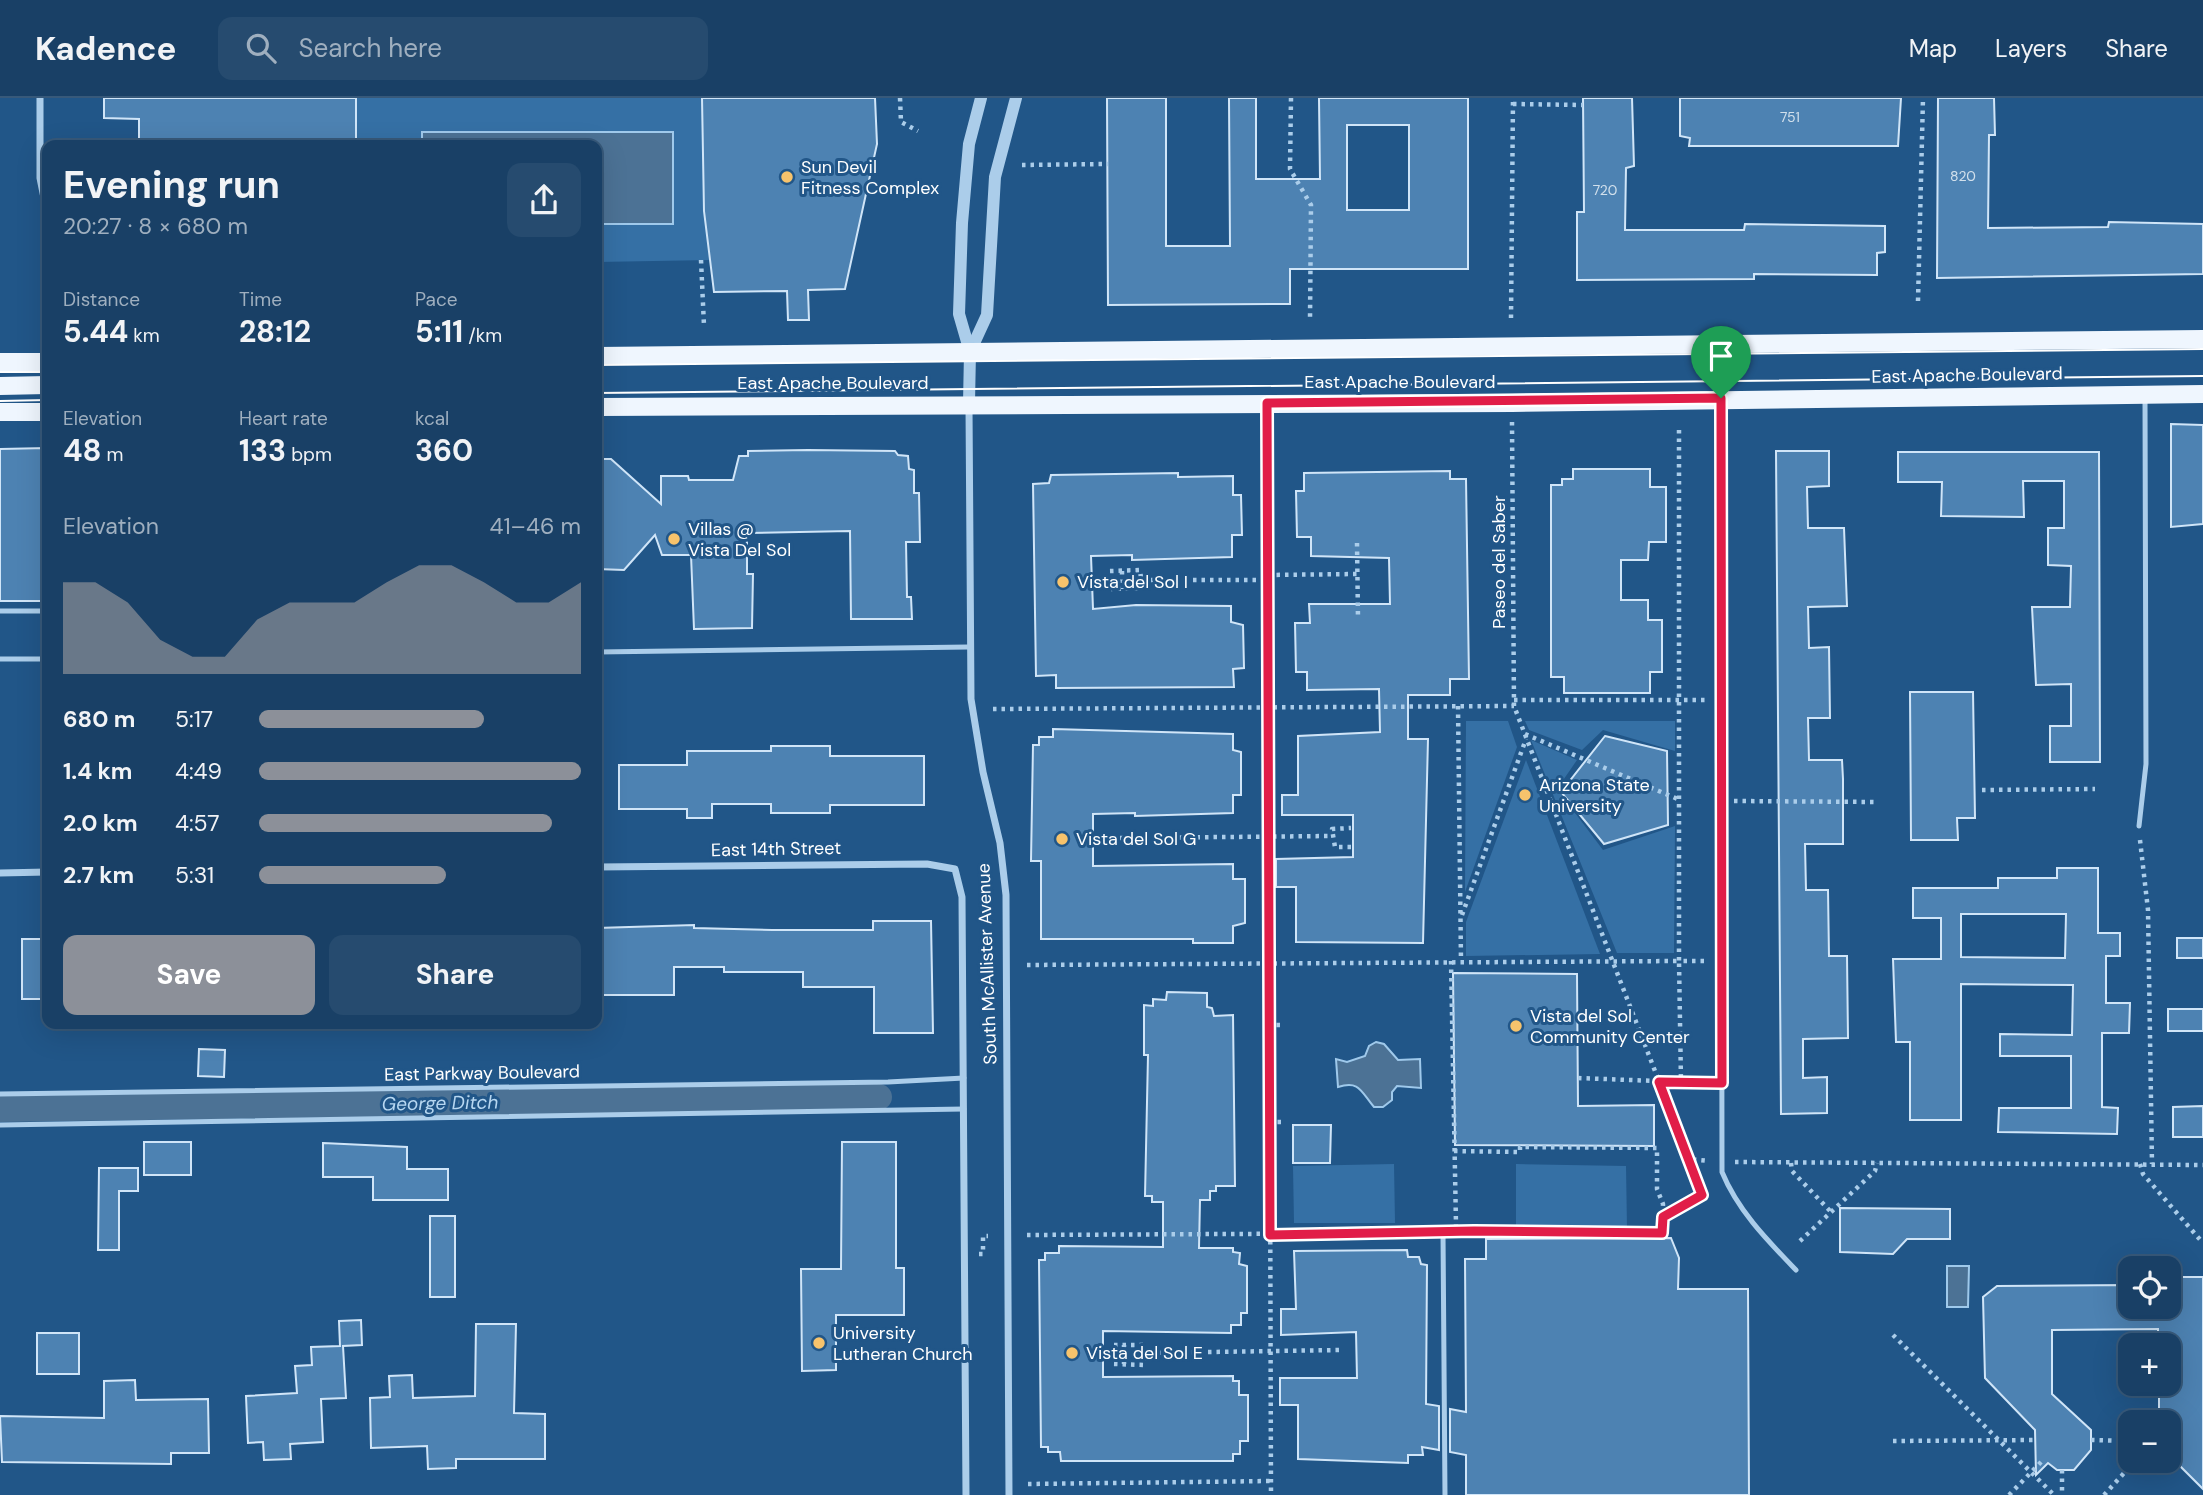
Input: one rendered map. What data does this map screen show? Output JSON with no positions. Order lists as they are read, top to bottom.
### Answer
{
  "streets": {
    "main road": ["East Apache Boulevard"],
    "street": ["East 14th Street", "South McAllister Avenue"],
    "lane": ["East Parkway Boulevard"],
    "path": ["Paseo del Saber"]
  },
  "crossings": [
    ["East Apache Boulevard", "South McAllister Avenue"],
    ["East 14th Street", "South McAllister Avenue"],
    ["South McAllister Avenue", "East Parkway Boulevard"]
  ],
  "water": ["George Ditch"],
  "places": [
    "Sun Devil Fitness Complex",
    "Villas @ Vista Del Sol",
    "Vista del Sol I",
    "Arizona State University",
    "Vista del Sol G",
    "Vista del Sol Community Center",
    "University Lutheran Church",
    "Vista del Sol E"
  ],
  "house_numbers": ["751", "820", "720"],
  "page": {
    "header": "Kadence",
    "search": "Search here",
    "nav": ["Map", "Layers", "Share"],
    "heading": ["Evening run", "20:27 · 8 × 680 m"],
    "stats": [
      ["Distance", "5.44 km"],
      ["Time", "28:12"],
      ["Pace", "5:11 /km"],
      ["Elevation", "48 m"],
      ["Heart rate", "133 bpm"],
      ["kcal", "360"]
    ],
    "chart": ["Elevation", "41–46 m"],
    "list": [
      {
        "name": "680 m",
        "note": "5:17"
      },
      {
        "name": "1.4 km",
        "note": "4:49"
      },
      {
        "name": "2.0 km",
        "note": "4:57"
      },
      {
        "name": "2.7 km",
        "note": "5:31"
      }
    ],
    "buttons": ["Save", "Share"],
    "map_buttons": ["+", "−"]
  }
}
